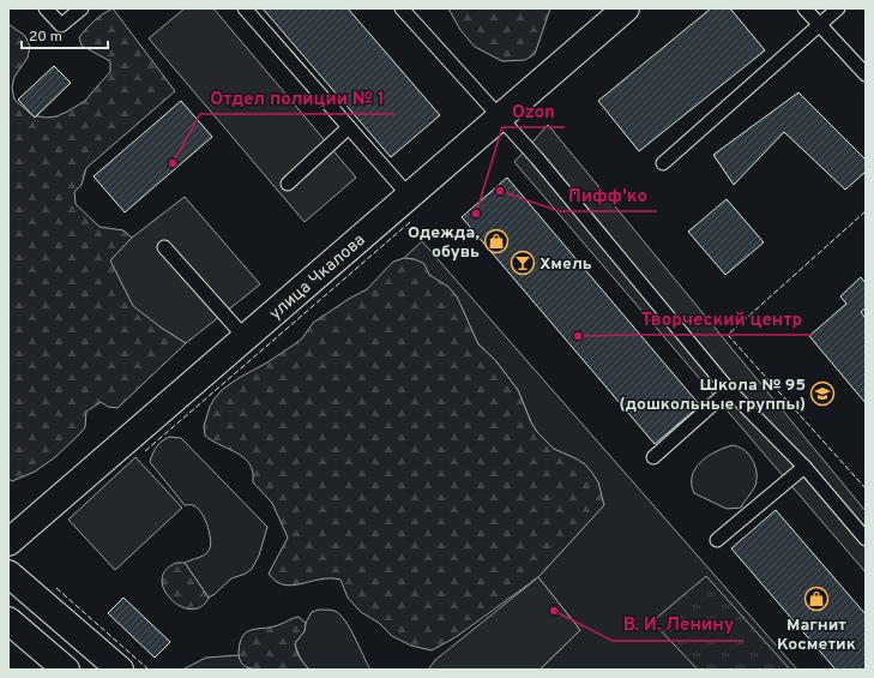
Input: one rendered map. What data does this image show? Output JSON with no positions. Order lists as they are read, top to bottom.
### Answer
{
  "streets": {
    "street": ["улица Чкалова"]
  },
  "places": {
    "other": [
      "Отдел полиции № 1",
      "Пифф'ко",
      "Ozon",
      "Творческий центр",
      "В. И. Ленину"
    ],
    "shop": ["Одежда, обувь", "Магнит Косметик"],
    "bar": ["Хмель"],
    "school or university": ["Школа № 95 (дошкольные группы)"]
  },
  "scale_bar": "20 m"
}
